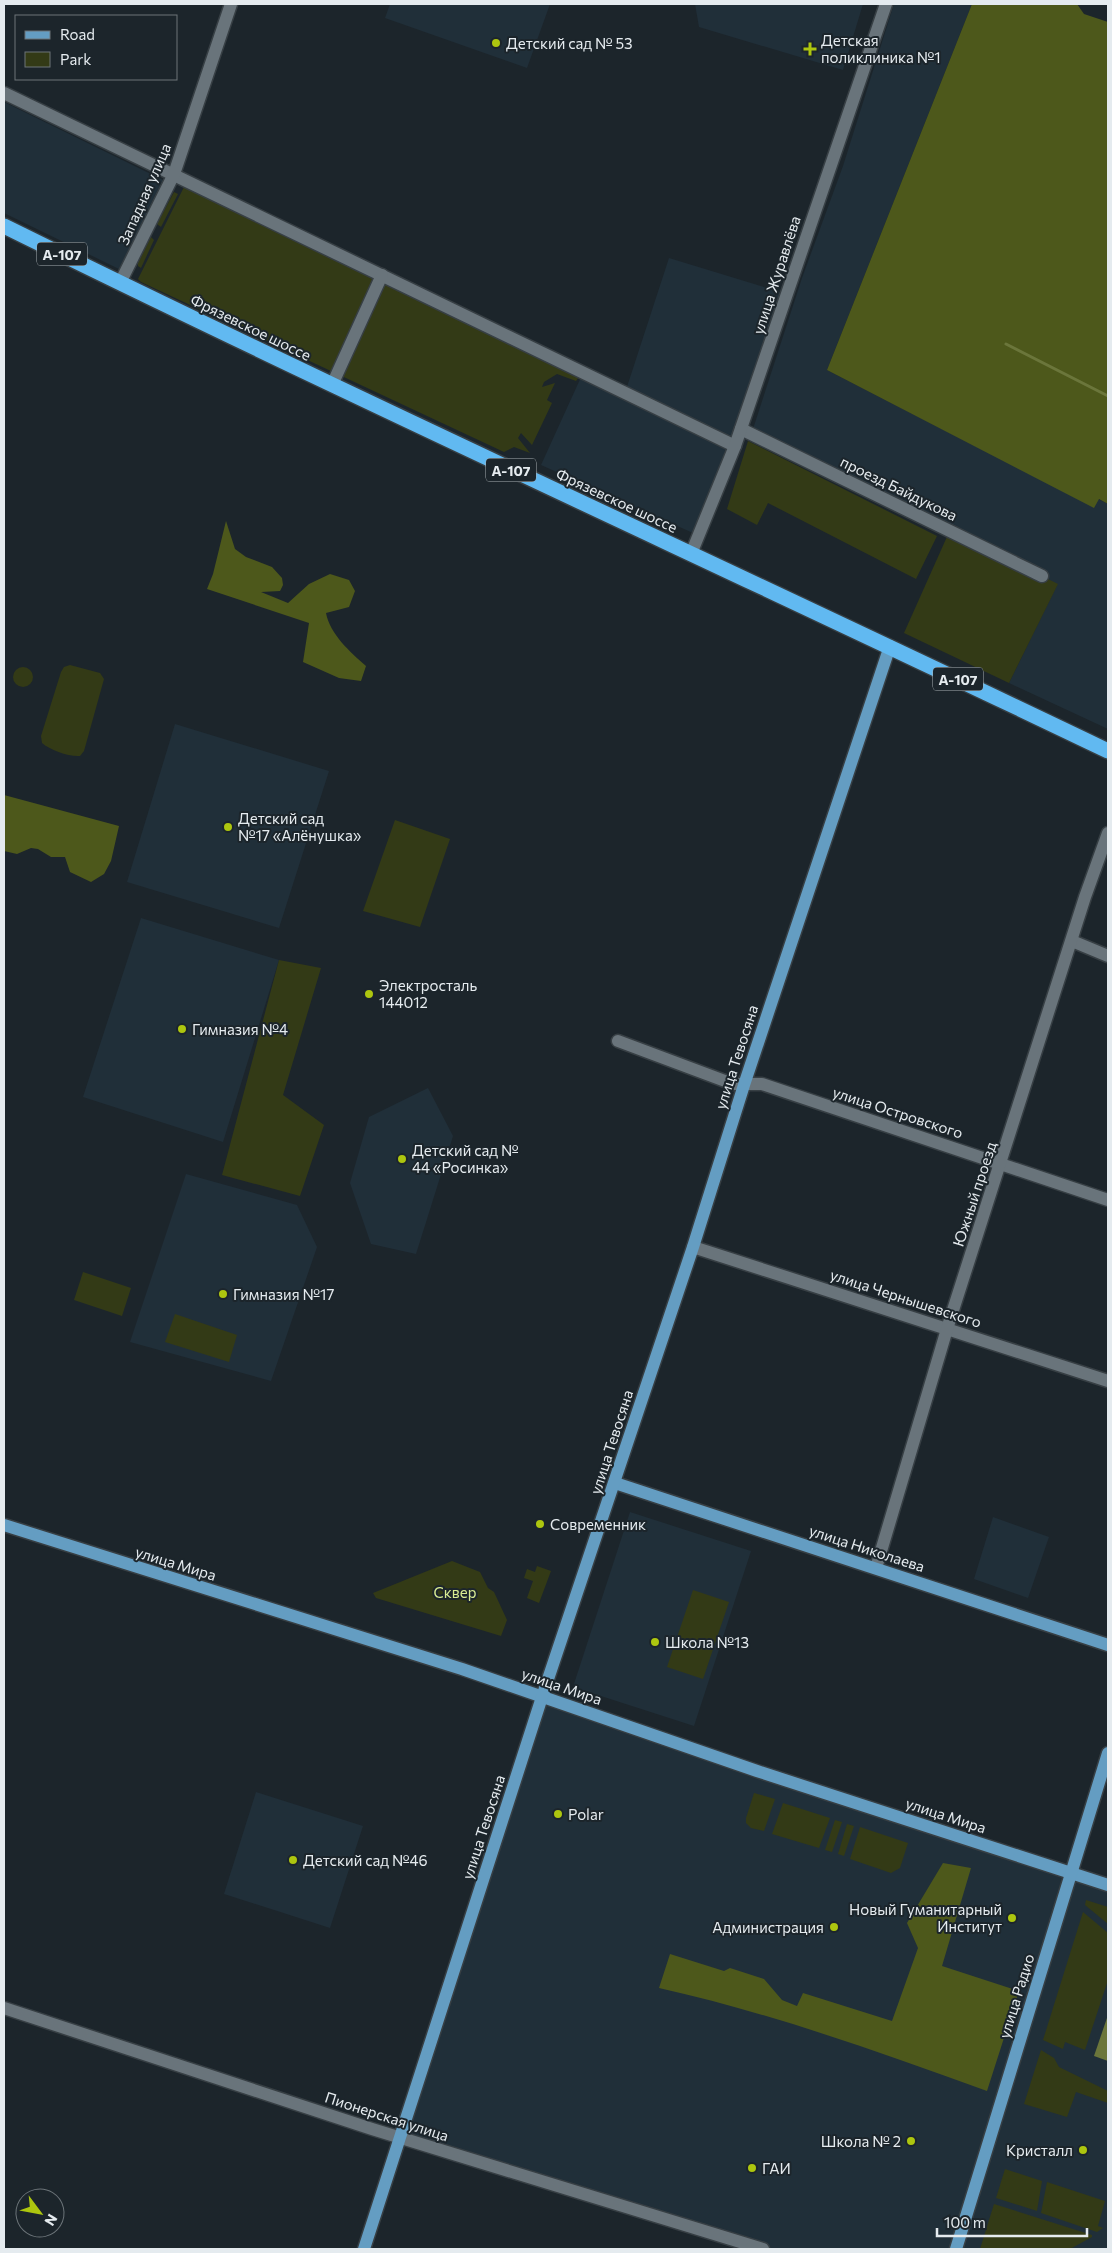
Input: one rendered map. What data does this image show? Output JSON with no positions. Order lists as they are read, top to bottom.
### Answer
{
  "streets": {
    "highway": ["А-107", "Фрязевское шоссе"],
    "main road": [
      "улица Тевосяна",
      "улица Николаева",
      "улица Мира",
      "улица Радио"
    ],
    "street": [
      "Западная улица",
      "улица Журавлёва",
      "проезд Байдукова",
      "улица Островского",
      "Южный проезд",
      "улица Чернышевского",
      "Пионерская улица"
    ]
  },
  "crossings": [
    ["Западная улица", "Фрязевское шоссе"],
    ["улица Журавлёва", "Фрязевское шоссе"],
    ["улица Журавлёва", "проезд Байдукова"],
    ["Фрязевское шоссе", "улица Тевосяна"],
    ["улица Тевосяна", "улица Островского"],
    ["улица Тевосяна", "улица Чернышевского"],
    ["улица Тевосяна", "улица Николаева"],
    ["улица Тевосяна", "улица Мира"],
    ["улица Тевосяна", "Пионерская улица"],
    ["улица Островского", "Южный проезд"],
    ["Южный проезд", "улица Чернышевского"],
    ["Южный проезд", "улица Николаева"],
    ["улица Мира", "улица Радио"]
  ],
  "parks": ["Сквер"],
  "places": {
    "other": [
      "Детский сад № 53",
      "Детский сад №17 «Алёнушка»",
      "Электросталь 144012",
      "Гимназия №4",
      "Детский сад № 44 «Росинка»",
      "Гимназия №17",
      "Современник",
      "Школа №13",
      "Polar",
      "Детский сад №46",
      "Новый Гуманитарный Институт",
      "Администрация",
      "Школа № 2",
      "Кристалл",
      "ГАИ"
    ],
    "health": ["Детская поликлиника №1"]
  },
  "legend": ["Road", "Park"],
  "scale_bar": "100 m",
  "north": "bottom right"
}
